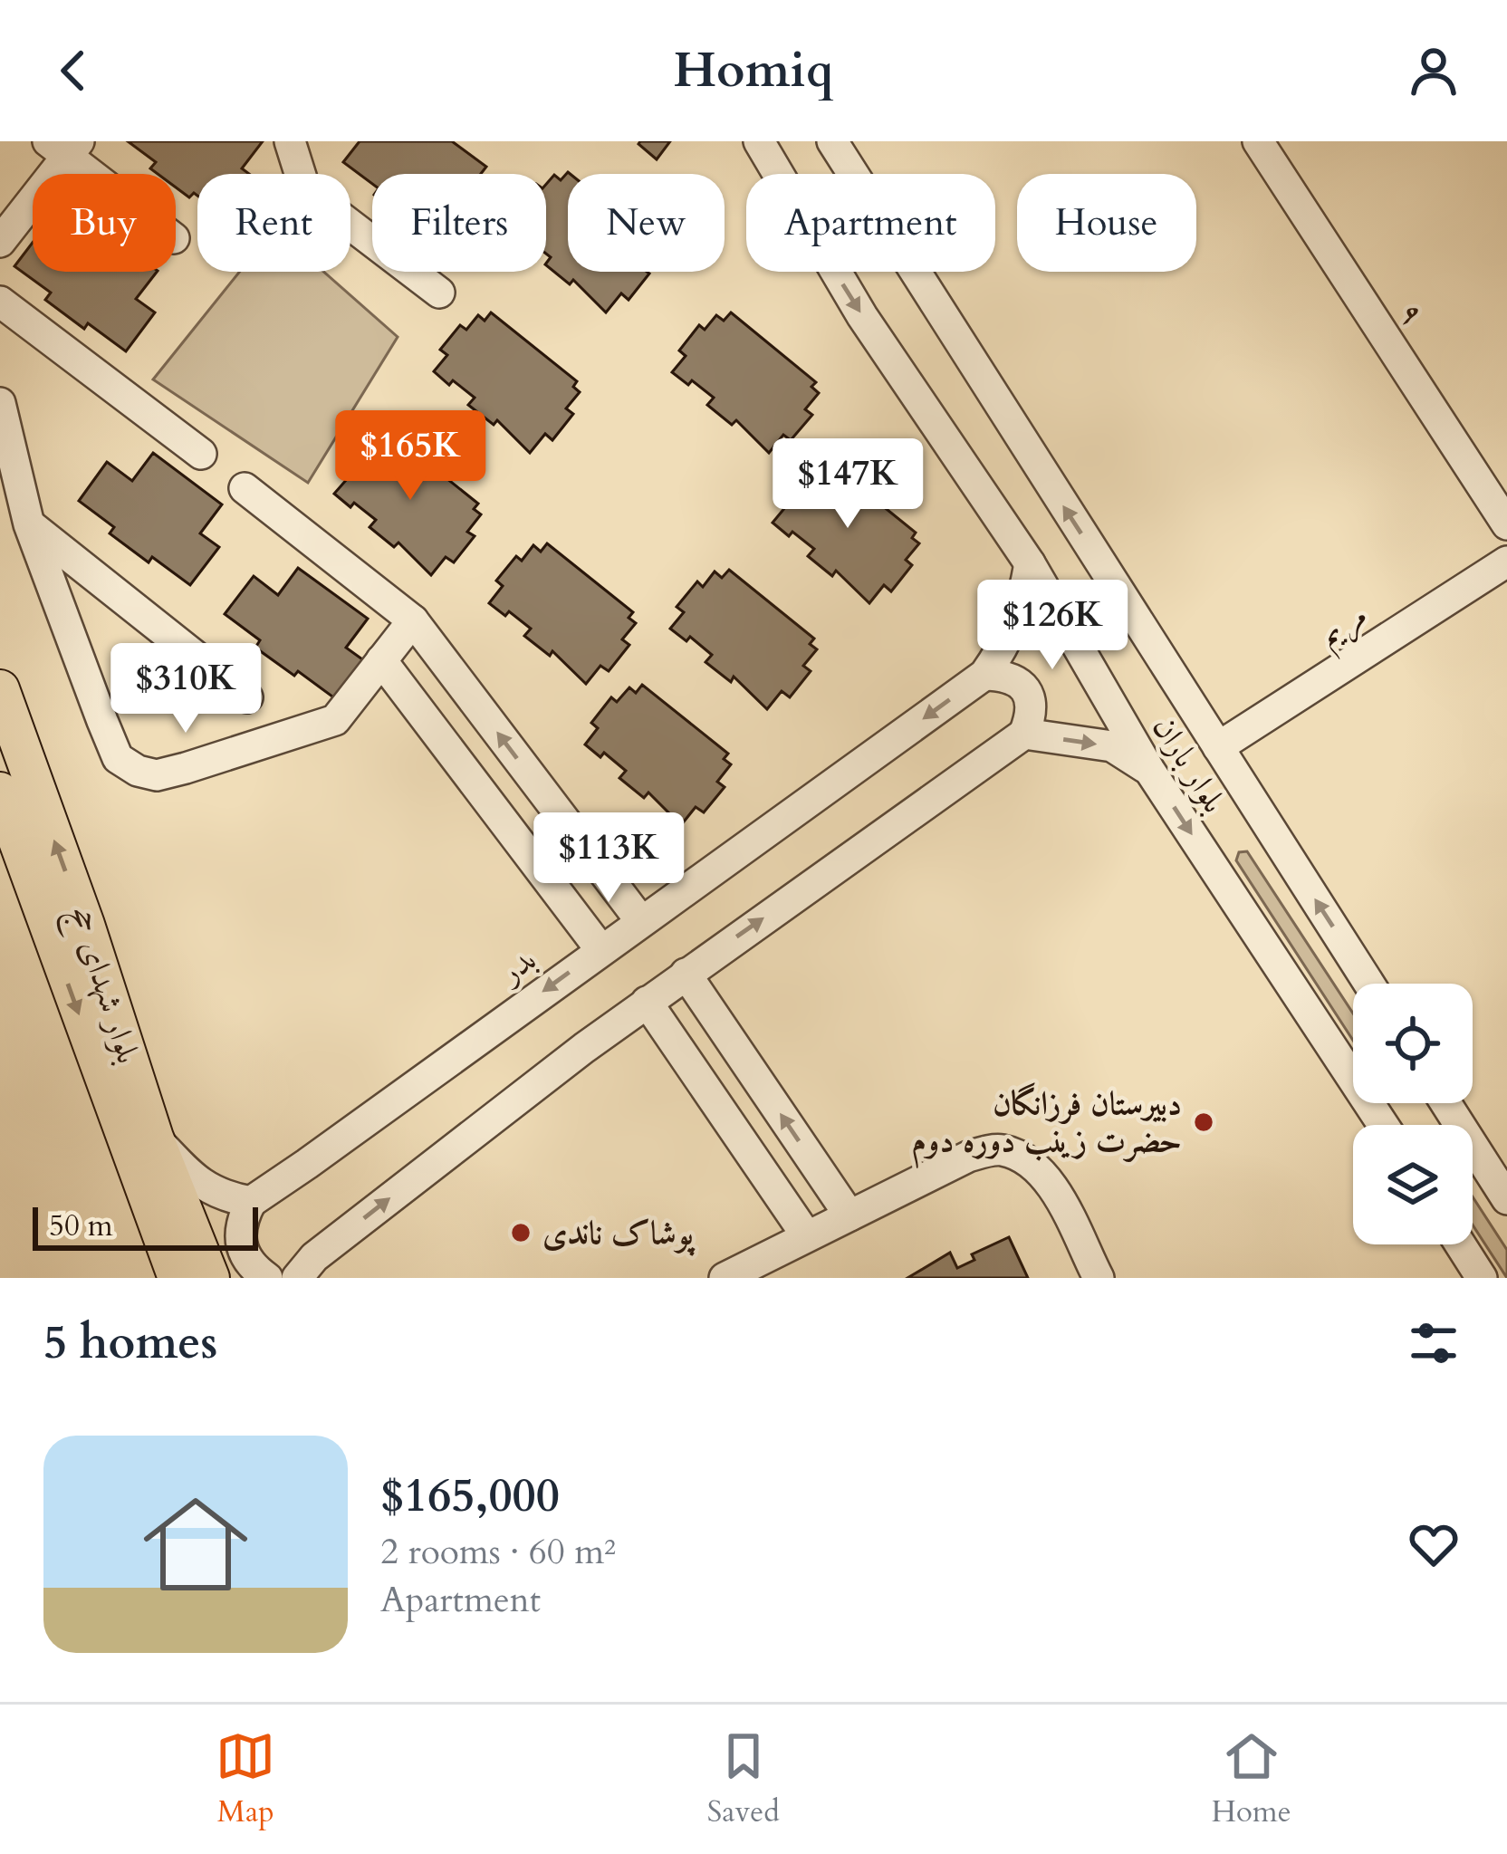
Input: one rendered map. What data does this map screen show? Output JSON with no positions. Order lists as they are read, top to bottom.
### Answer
{
  "streets": {
    "main road": ["بلوار شهدای حج"],
    "street": [
      "۹",
      "مریم",
      "بلوار باران",
      "بدر"
    ]
  },
  "crossings": [
    ["مریم", "بلوار باران"],
    ["بلوار باران", "بدر"]
  ],
  "places": ["دبیرستان فرزانگان حضرت زینب دوره دوم", "پوشاک ناندی"],
  "scale_bar": "50 m",
  "page": {
    "header": "Homiq",
    "chip": [
      "Buy",
      "Rent",
      "Filters",
      "New",
      "Apartment",
      "House"
    ],
    "price": [
      "$165K",
      "$147K",
      "$126K",
      "$310K",
      "$113K"
    ],
    "scale": "50 m",
    "heading": "5 homes",
    "list": [
      {
        "name": "$165,000",
        "note": "2 rooms · 60 m² · Apartment"
      }
    ],
    "tabs": ["Map", "Saved", "Home"]
  }
}
